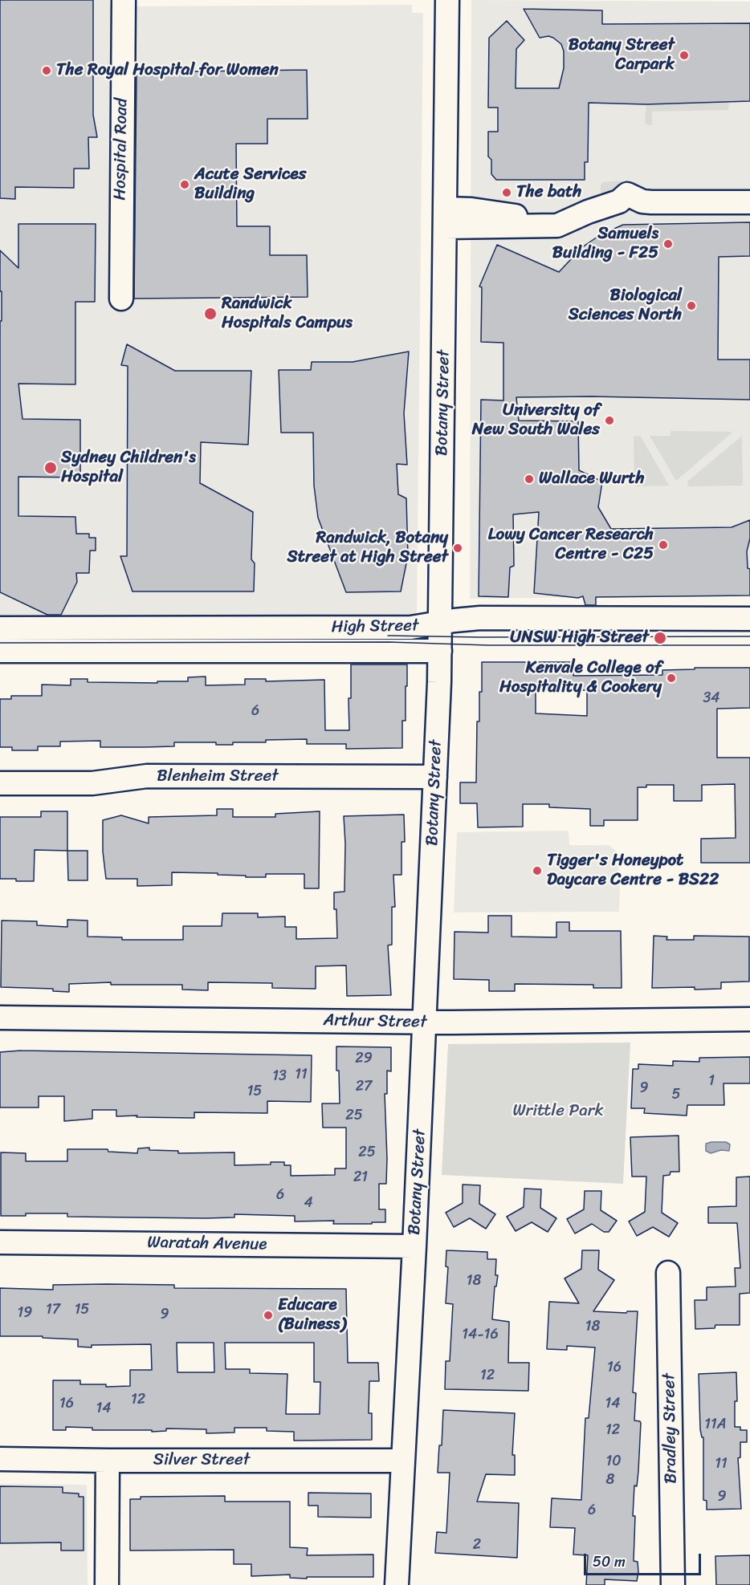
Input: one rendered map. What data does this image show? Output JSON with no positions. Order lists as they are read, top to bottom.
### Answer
{
  "streets": {
    "street": [
      "Hospital Road",
      "Botany Street",
      "High Street",
      "Blenheim Street",
      "Arthur Street",
      "Waratah Avenue",
      "Bradley Street",
      "Silver Street"
    ]
  },
  "crossings": [
    ["Botany Street", "High Street"],
    ["Botany Street", "Blenheim Street"],
    ["Botany Street", "Arthur Street"],
    ["Botany Street", "Waratah Avenue"],
    ["Botany Street", "Silver Street"]
  ],
  "parks": ["Writtle Park"],
  "places": [
    "Botany Street Carpark",
    "The Royal Hospital for Women",
    "Acute Services Building",
    "The bath",
    "Samuels Building - F25",
    "Biological Sciences North",
    "Randwick Hospitals Campus",
    "University of New South Wales",
    "Sydney Children's Hospital",
    "Wallace Wurth",
    "Lowy Cancer Research Centre - C25",
    "Randwick, Botany Street at High Street",
    "UNSW High Street",
    "Kenvale College of Hospitality & Cookery",
    "Tigger's Honeypot Daycare Centre - BS22",
    "Educare (Buiness)"
  ],
  "house_numbers": [
    "34",
    "6",
    "29",
    "11",
    "13",
    "1",
    "27",
    "9",
    "15",
    "5",
    "25",
    "25",
    "21",
    "6",
    "4",
    "18",
    "17",
    "15",
    "19",
    "9",
    "18",
    "14-16",
    "16",
    "12",
    "12",
    "16",
    "14",
    "14",
    "11A",
    "12",
    "10",
    "11",
    "8",
    "9",
    "6",
    "2"
  ],
  "scale_bar": "50 m"
}
